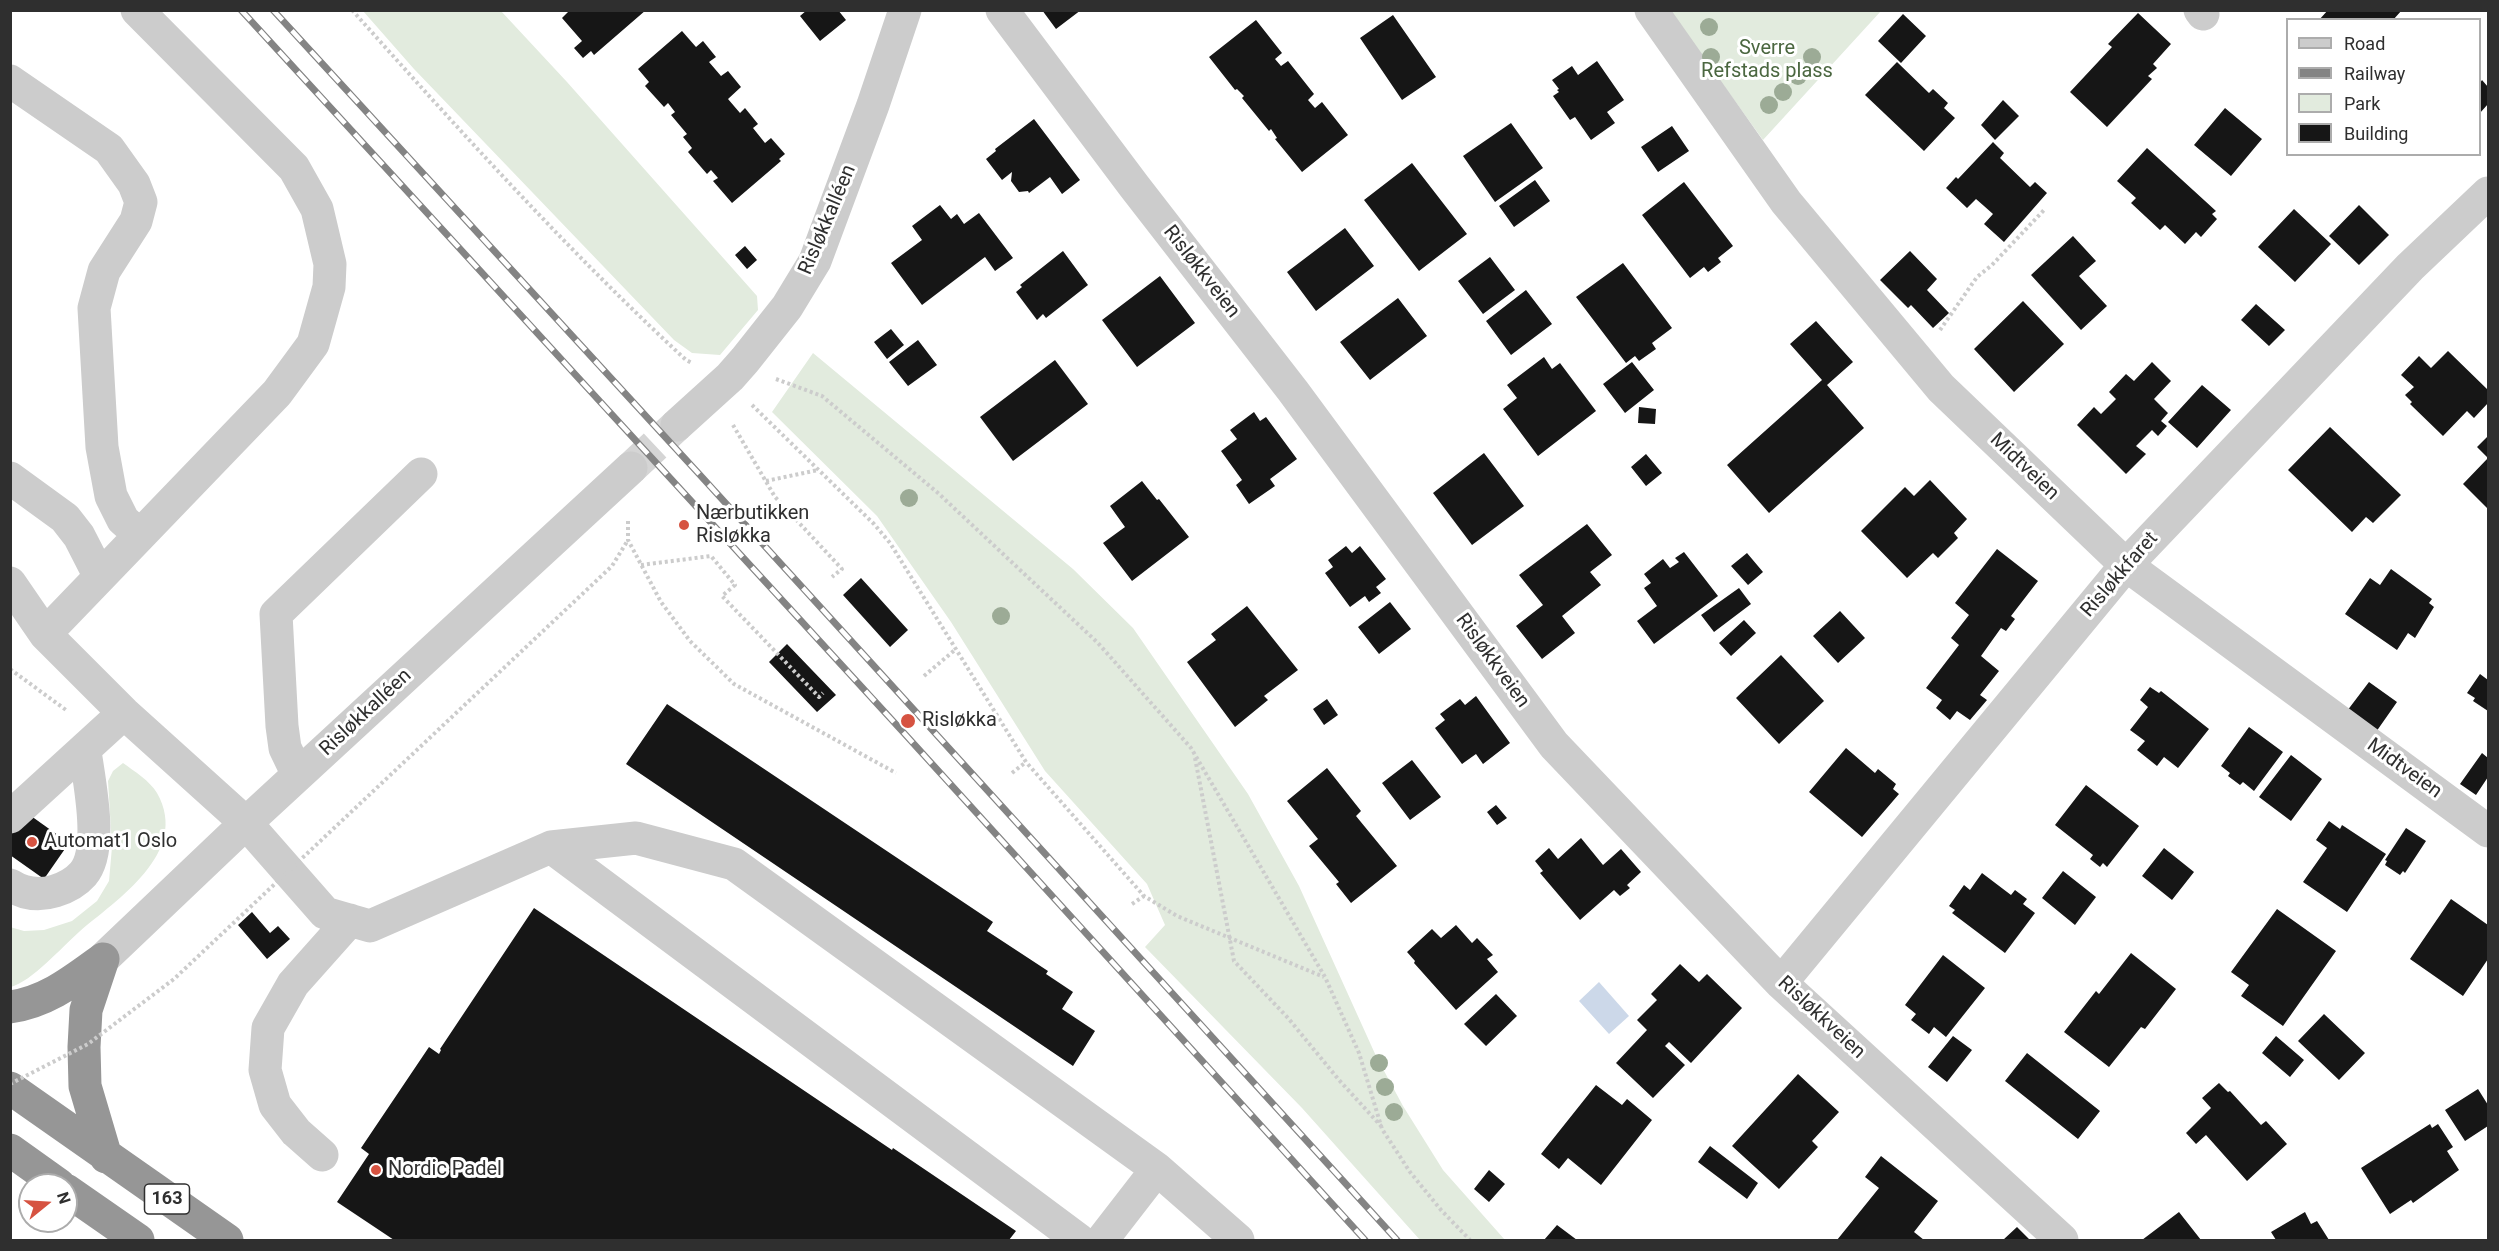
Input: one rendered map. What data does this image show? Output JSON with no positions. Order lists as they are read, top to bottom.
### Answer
{
  "streets": {
    "highway": ["163"],
    "street": [
      "Risløkkalléen",
      "Risløkkveien",
      "Midtveien",
      "Risløkkfaret"
    ]
  },
  "crossings": [
    ["Risløkkveien", "Risløkkfaret"],
    ["Midtveien", "Risløkkfaret"]
  ],
  "parks": ["Sverre Refstads plass"],
  "places": [
    "Nærbutikken Risløkka",
    "Risløkka",
    "Automat1 Oslo",
    "Nordic Padel"
  ],
  "legend": [
    "Road",
    "Railway",
    "Park",
    "Building"
  ],
  "north": "right"
}
